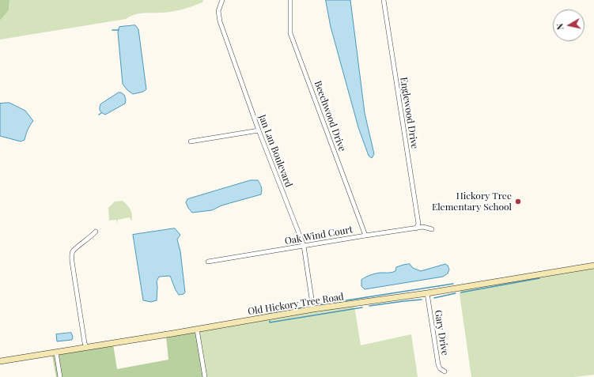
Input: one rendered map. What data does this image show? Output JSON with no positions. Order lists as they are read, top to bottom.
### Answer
{
  "streets": {
    "street": [
      "Englewood Drive",
      "Beechwood Drive",
      "Jan Lan Boulevard",
      "Oak Wind Court",
      "Old Hickory Tree Road",
      "Gary Drive"
    ]
  },
  "crossings": [
    ["Englewood Drive", "Oak Wind Court"],
    ["Beechwood Drive", "Oak Wind Court"],
    ["Jan Lan Boulevard", "Oak Wind Court"],
    ["Jan Lan Boulevard", "Old Hickory Tree Road"],
    ["Old Hickory Tree Road", "Gary Drive"]
  ],
  "places": ["Hickory Tree Elementary School"],
  "north": "left"
}
